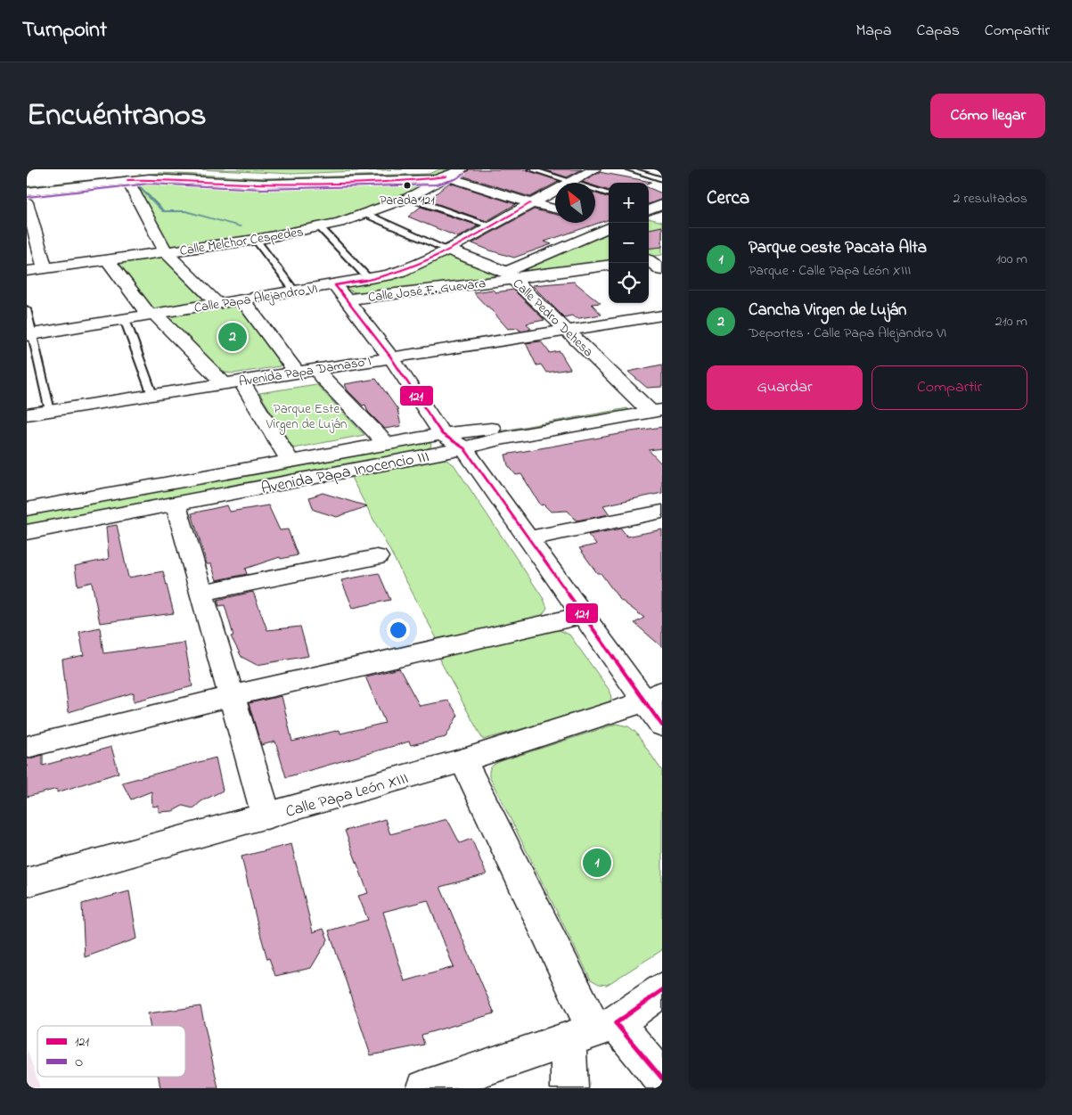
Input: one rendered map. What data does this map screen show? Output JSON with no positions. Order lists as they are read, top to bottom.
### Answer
{
  "streets": {
    "street": [
      "Calle Melchor Cespedes",
      "Calle José F. Guevara",
      "Calle Papa Alejandro VI",
      "Calle Pedro Dehesa",
      "Avenida Papa Damaso I",
      "Avenida Papa Inocencio III",
      "Calle Papa León XIII"
    ]
  },
  "crossings": [
    ["Calle Melchor Cespedes", "Calle Pedro Dehesa"],
    ["Calle José F. Guevara", "Calle Pedro Dehesa"],
    ["Calle Papa Alejandro VI", "Calle Pedro Dehesa"],
    ["Calle Pedro Dehesa", "Avenida Papa Damaso I"],
    ["Calle Pedro Dehesa", "Avenida Papa Inocencio III"]
  ],
  "parks": ["Parque Este Virgen de Luján"],
  "places": ["Parada 121"],
  "lines": ["transit line O", "transit line 121"],
  "legend": ["121", "O"],
  "north": "top left",
  "page": {
    "header": "Turnpoint",
    "nav": ["Mapa", "Capas", "Compartir"],
    "title": "Encuéntranos",
    "buttons": [
      "Cómo llegar",
      ["Guardar", "Compartir"]
    ],
    "heading": ["Cerca", "2 resultados"],
    "map_buttons": ["+", "−"],
    "list": [
      {
        "mark": "1",
        "name": "Parque Oeste Pacata Alta",
        "note": "Parque · Calle Papa León XIII",
        "value": "100 m"
      },
      {
        "mark": "2",
        "name": "Cancha Virgen de Luján",
        "note": "Deportes · Calle Papa Alejandro VI",
        "value": "210 m"
      }
    ],
    "pins": ["2", "1"]
  }
}
